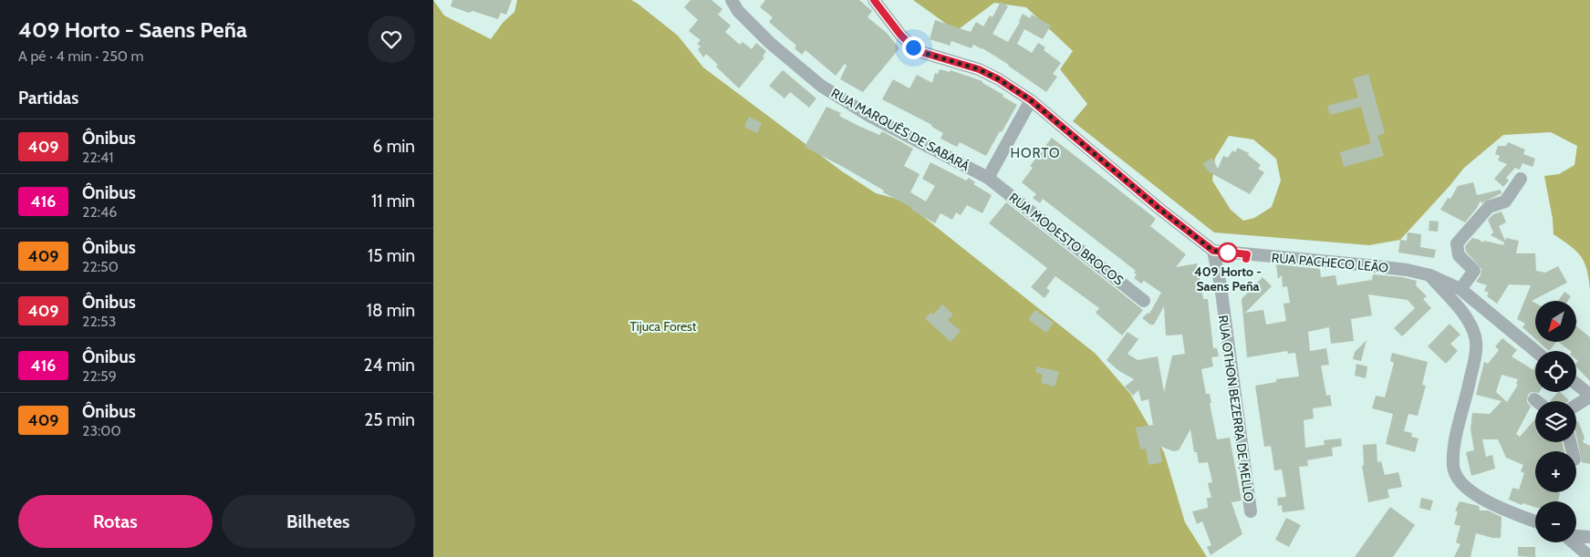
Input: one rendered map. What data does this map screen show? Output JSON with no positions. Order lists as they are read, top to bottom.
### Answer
{
  "streets": {
    "street": [
      "RUA MARQUÊS DE SABARÁ",
      "RUA MODESTO BROCOS",
      "RUA PACHECO LEÃO",
      "RUA OTHON BEZERRA DE MELLO"
    ]
  },
  "crossings": [
    ["RUA MARQUÊS DE SABARÁ", "RUA MODESTO BROCOS"],
    ["RUA PACHECO LEÃO", "RUA OTHON BEZERRA DE MELLO"]
  ],
  "districts": ["HORTO"],
  "parks": ["Tijuca Forest"],
  "places": ["409 Horto - Saens Peña"],
  "lines": ["bus line 409"],
  "north": "bottom left",
  "page": {
    "heading": [
      ["409 Horto - Saens Peña", "A pé · 4 min · 250 m"],
      "Partidas"
    ],
    "list": [
      {
        "mark": "409",
        "name": "Ônibus",
        "note": "22:41",
        "value": "6 min"
      },
      {
        "mark": "416",
        "name": "Ônibus",
        "note": "22:46",
        "value": "11 min"
      },
      {
        "mark": "409",
        "name": "Ônibus",
        "note": "22:50",
        "value": "15 min"
      },
      {
        "mark": "409",
        "name": "Ônibus",
        "note": "22:53",
        "value": "18 min"
      },
      {
        "mark": "416",
        "name": "Ônibus",
        "note": "22:59",
        "value": "24 min"
      },
      {
        "mark": "409",
        "name": "Ônibus",
        "note": "23:00",
        "value": "25 min"
      }
    ],
    "map_buttons": ["+", "−"],
    "buttons": ["Rotas", "Bilhetes"]
  }
}
